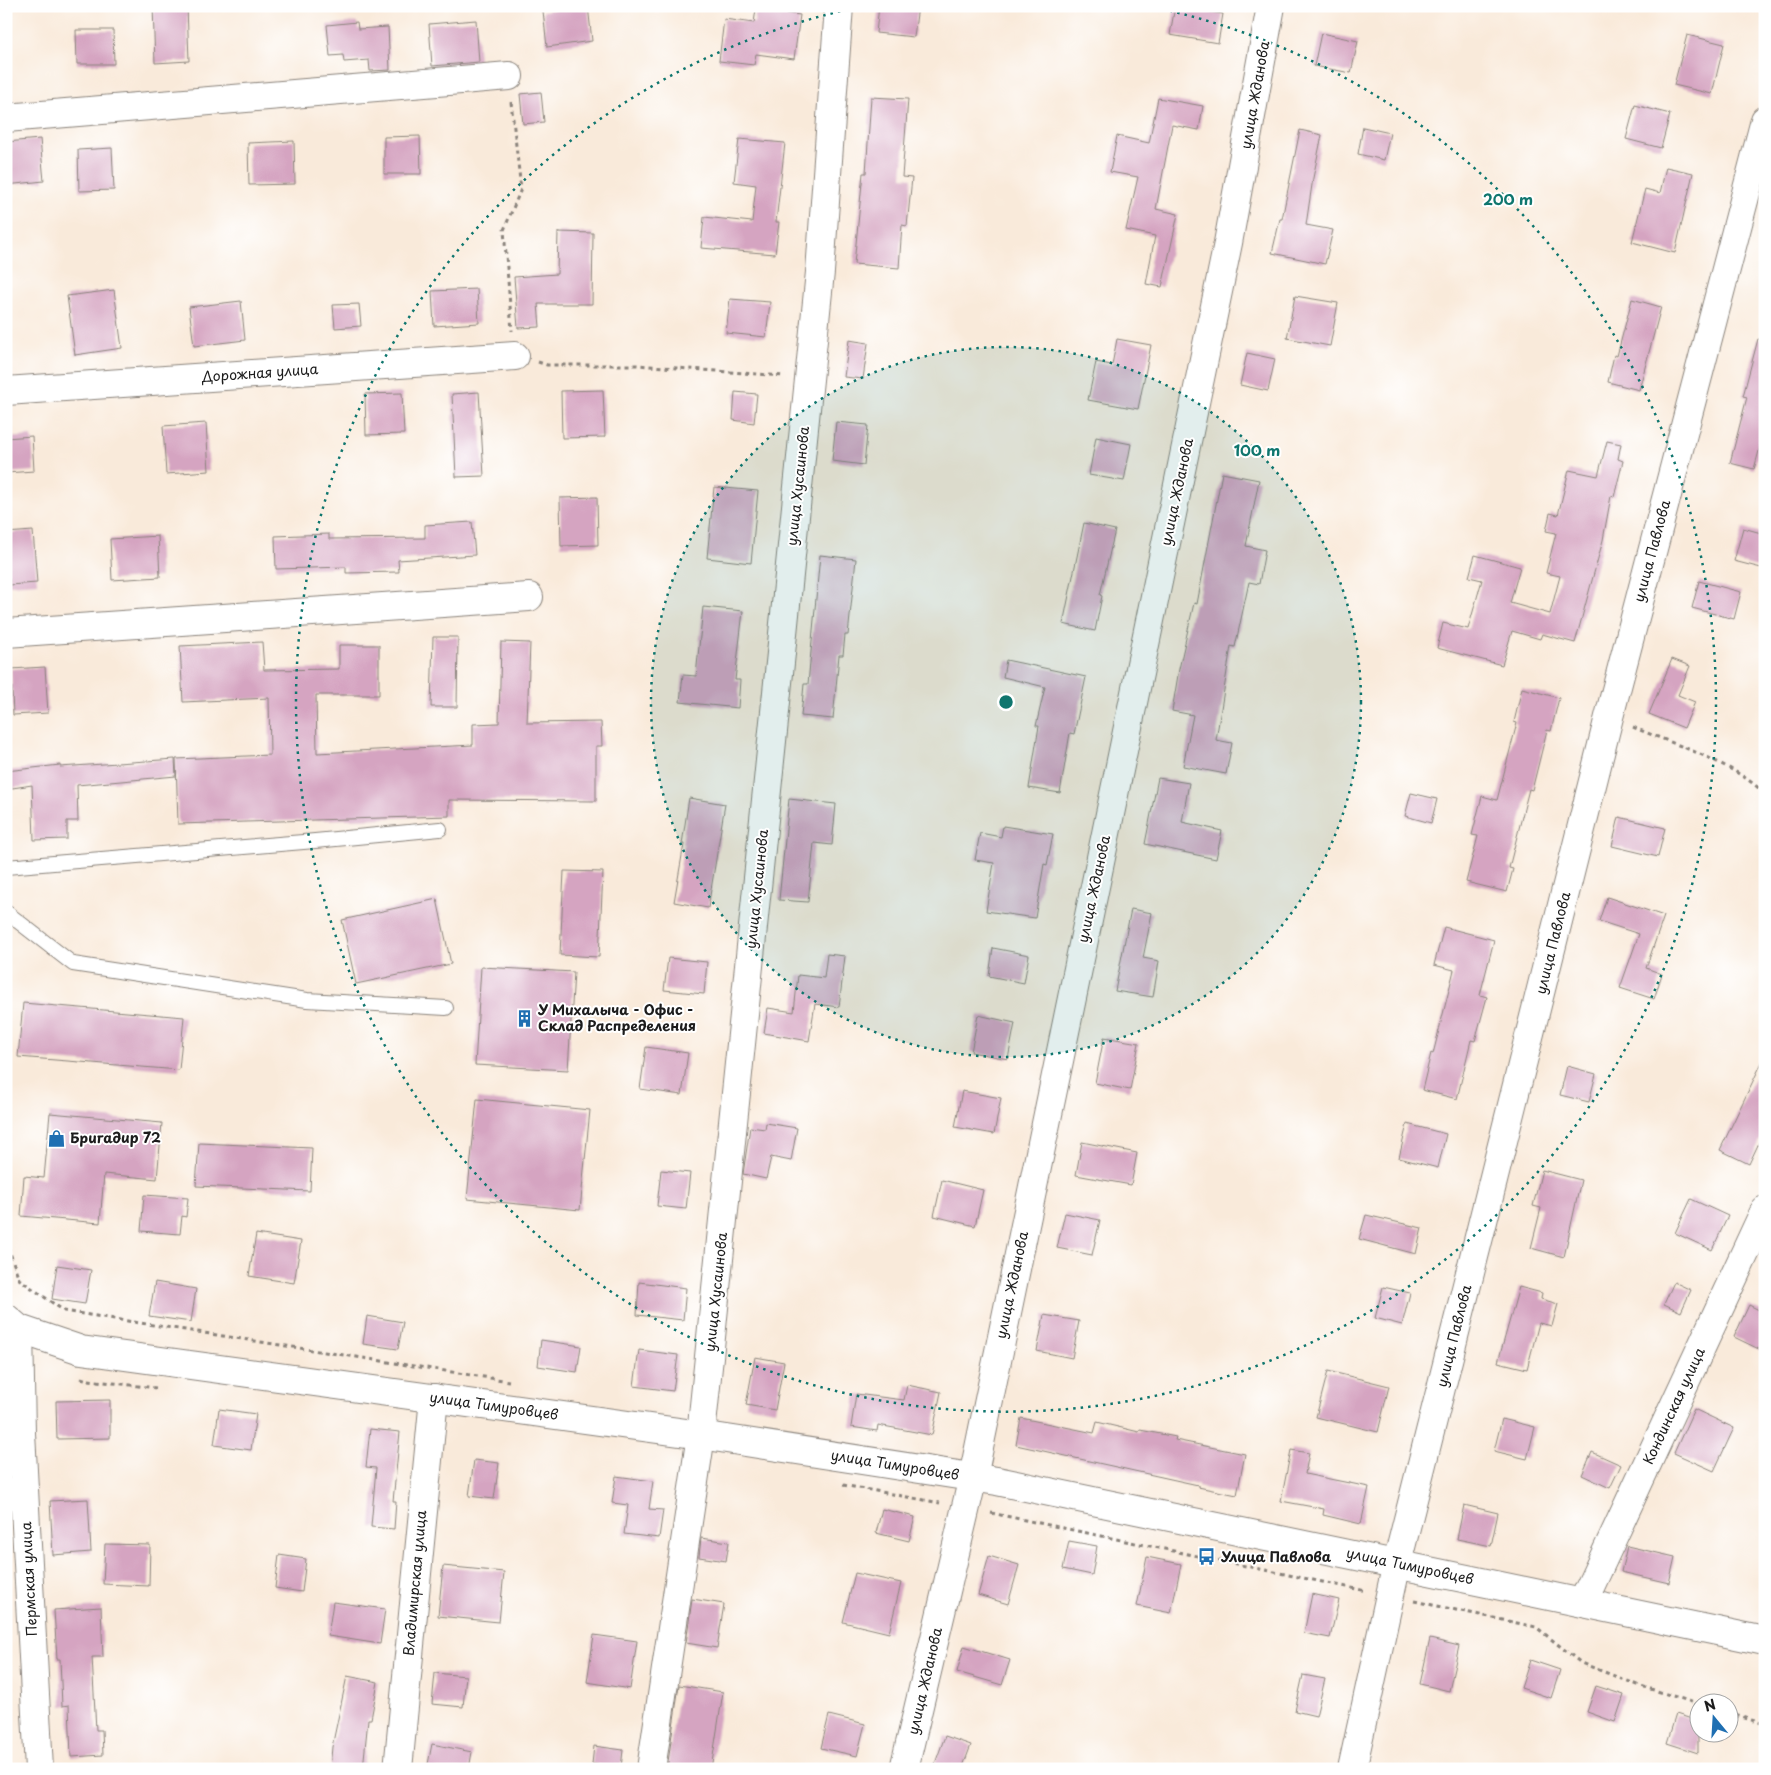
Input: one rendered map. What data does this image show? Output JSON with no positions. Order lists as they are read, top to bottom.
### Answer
{
  "streets": {
    "street": [
      "улица Жданова",
      "Дорожная улица",
      "улица Хусаинова",
      "улица Павлова",
      "улица Тимуровцев",
      "Кондинская улица",
      "Пермская улица",
      "Владимирская улица"
    ]
  },
  "crossings": [
    ["улица Жданова", "улица Тимуровцев"],
    ["улица Хусаинова", "улица Тимуровцев"],
    ["улица Павлова", "улица Тимуровцев"],
    ["улица Тимуровцев", "Кондинская улица"],
    ["улица Тимуровцев", "Пермская улица"],
    ["улица Тимуровцев", "Владимирская улица"]
  ],
  "places": {
    "building": ["У Михалыча - Офис - Склад Распределения"],
    "shop": ["Бригадир 72"],
    "bus stop": ["Улица Павлова"]
  },
  "north": "top",
  "rings": ["200 m", "100 m"]
}
